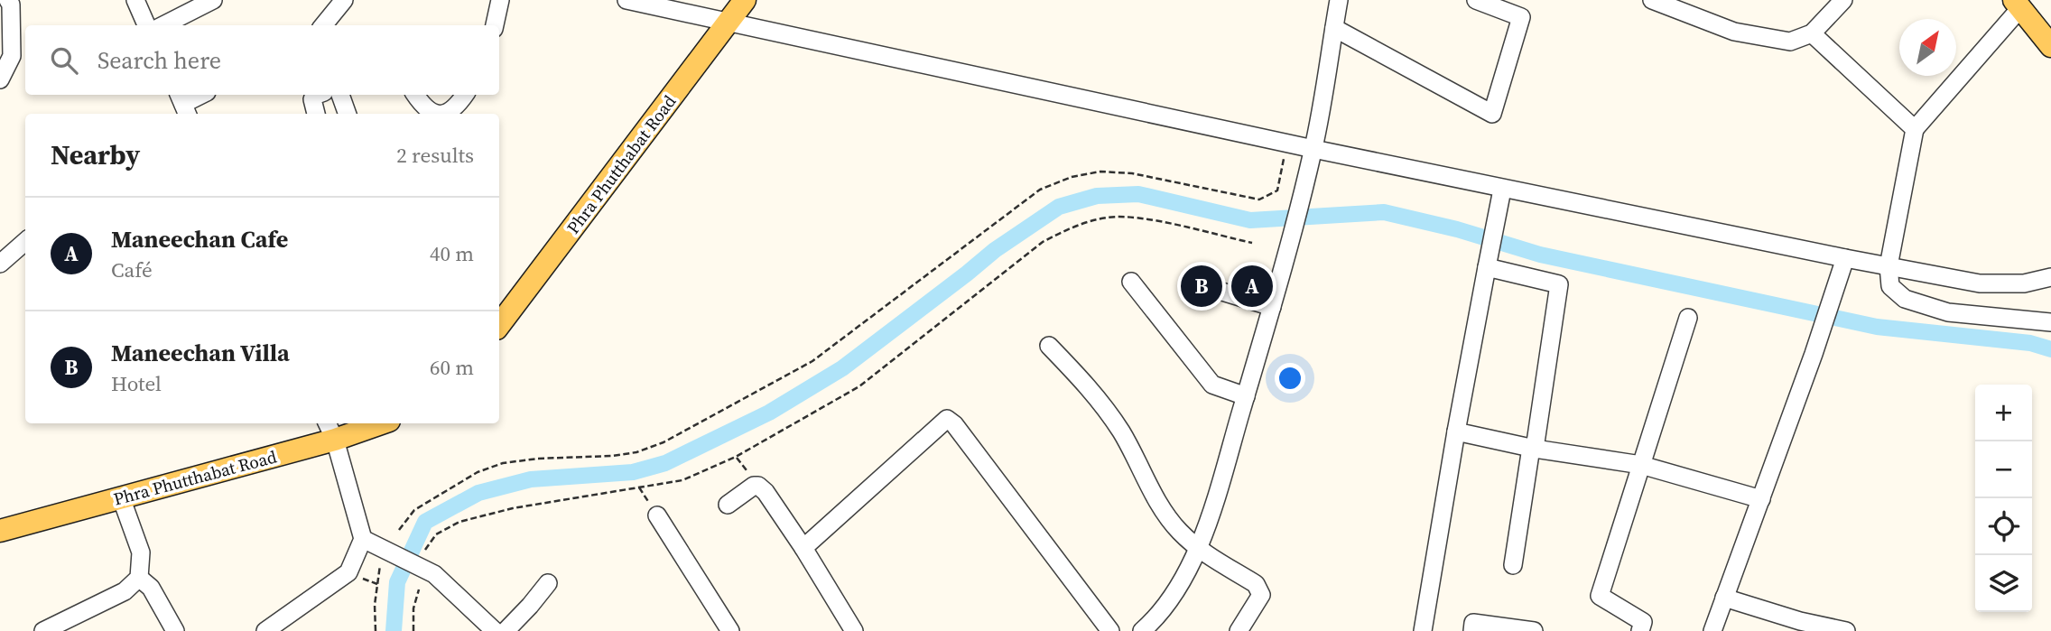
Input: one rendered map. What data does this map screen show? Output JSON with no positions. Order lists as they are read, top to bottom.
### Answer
{
  "streets": {
    "main road": ["Phra Phutthabat Road"]
  },
  "north": "top right",
  "page": {
    "search": "Search here",
    "heading": ["Nearby", "2 results"],
    "list": [
      {
        "mark": "A",
        "name": "Maneechan Cafe",
        "note": "Café",
        "value": "40 m"
      },
      {
        "mark": "B",
        "name": "Maneechan Villa",
        "note": "Hotel",
        "value": "60 m"
      }
    ],
    "pins": ["A", "B"],
    "map_buttons": ["+", "−"]
  }
}
